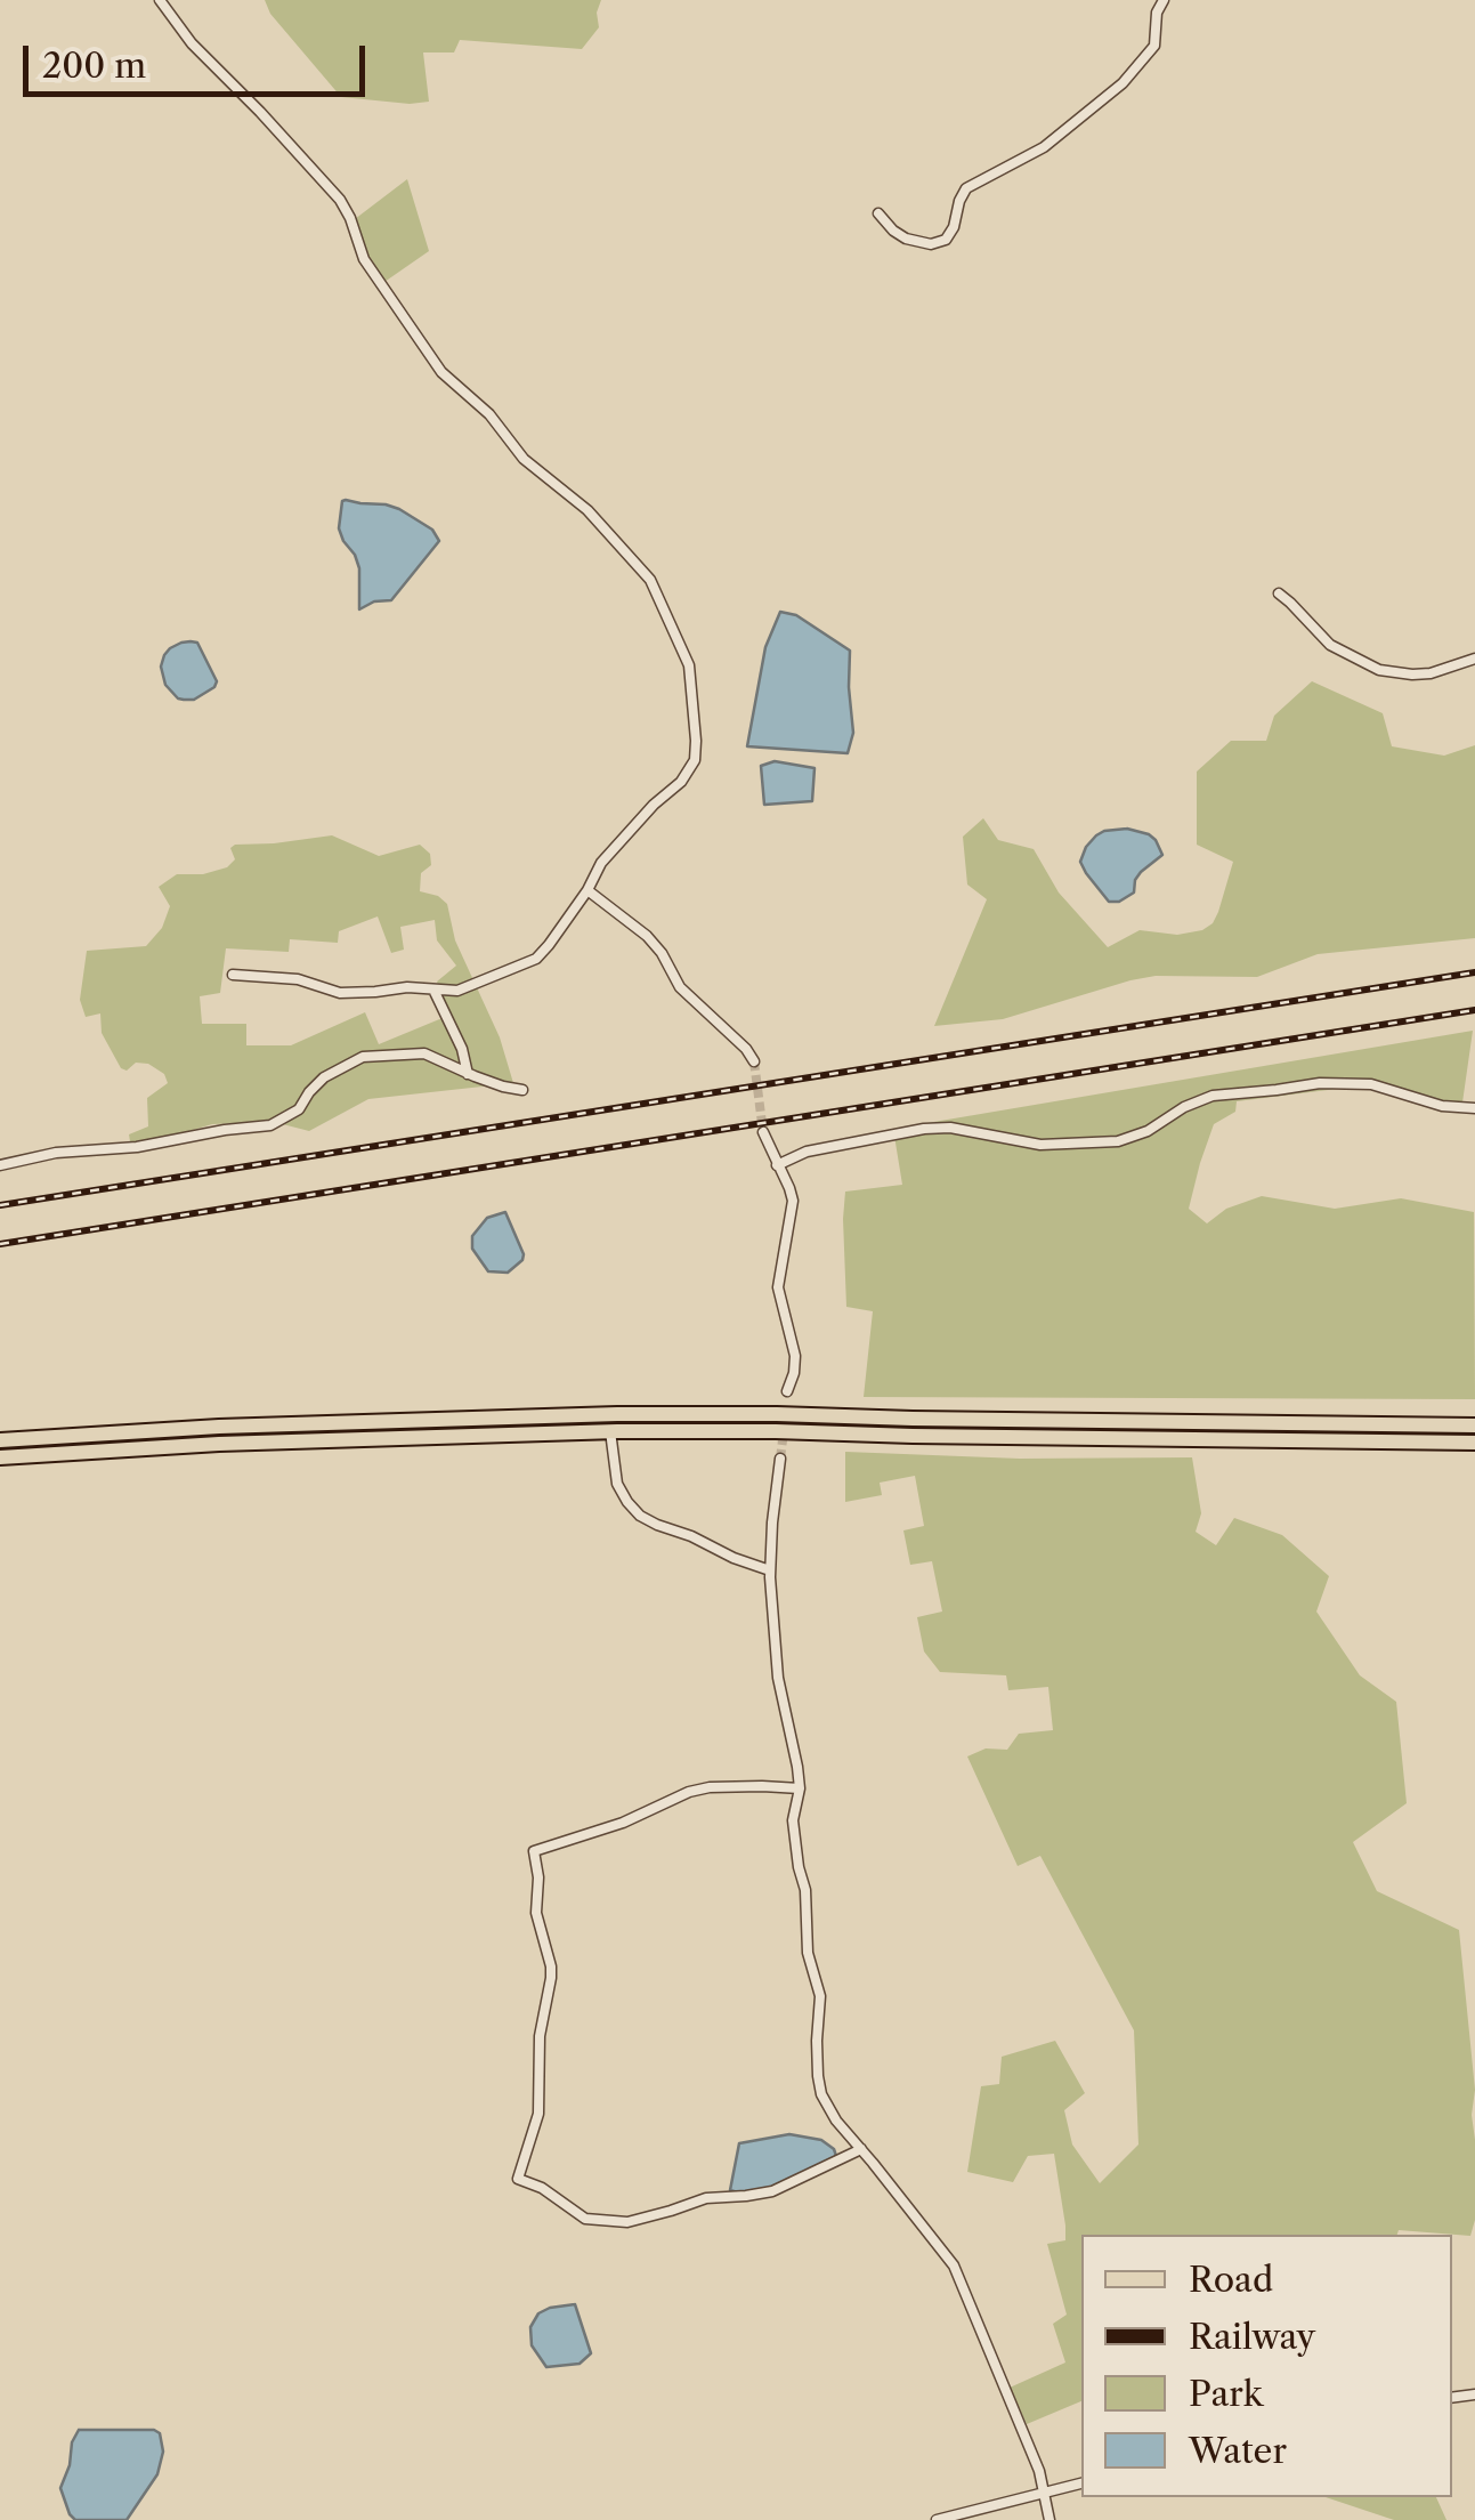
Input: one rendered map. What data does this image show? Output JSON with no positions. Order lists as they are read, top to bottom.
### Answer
{
  "legend": [
    "Road",
    "Railway",
    "Park",
    "Water"
  ],
  "scale_bar": "200 m"
}
